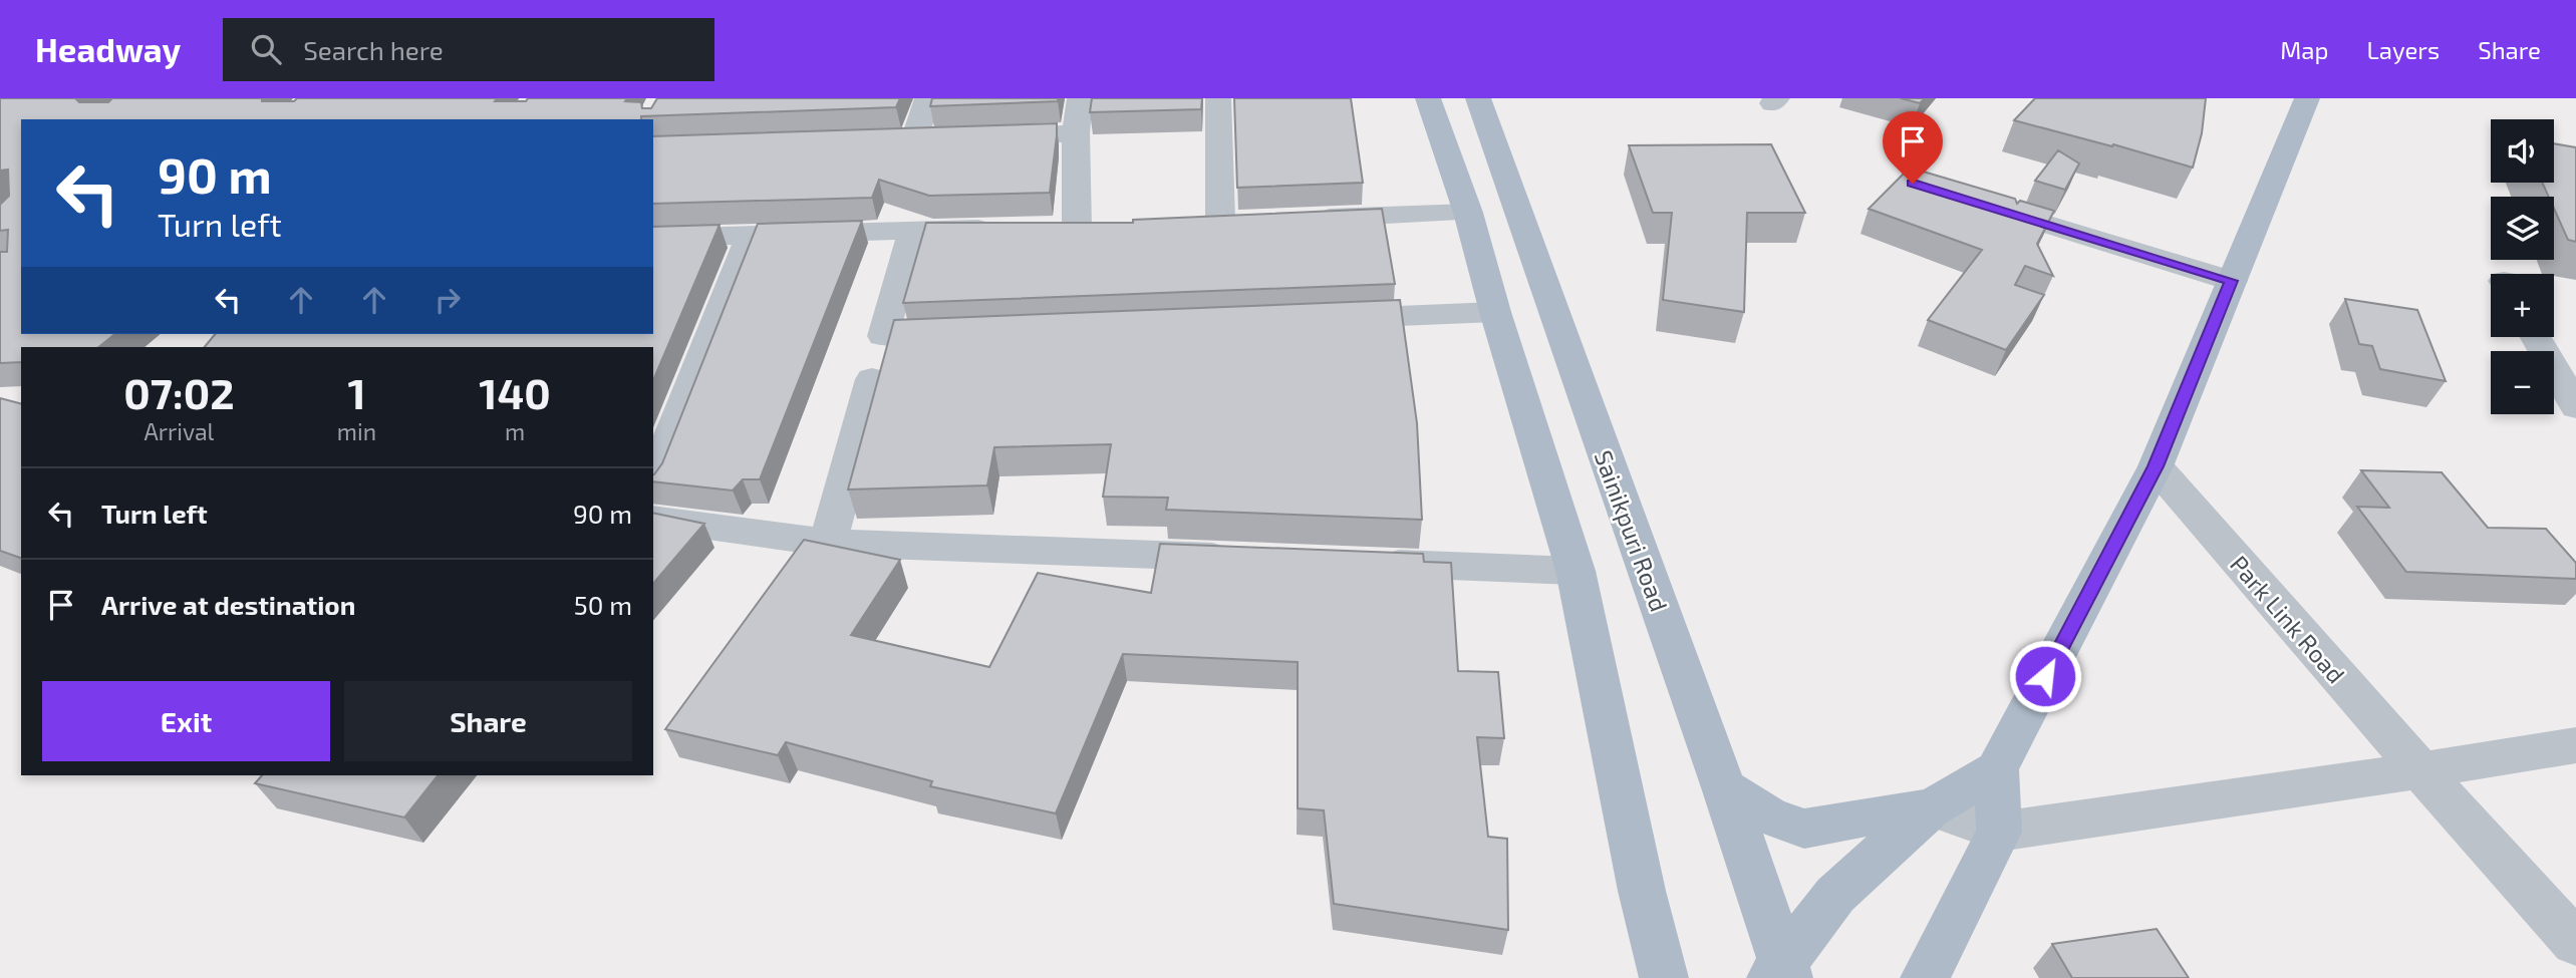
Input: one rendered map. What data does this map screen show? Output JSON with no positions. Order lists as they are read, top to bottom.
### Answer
{
  "streets": {
    "main road": ["Sainikpuri Road"],
    "street": ["Park Link Road"]
  },
  "page": {
    "header": "Headway",
    "search": "Search here",
    "nav": ["Map", "Layers", "Share"],
    "map_buttons": ["+", "−"],
    "turn": ["90 m", "Turn left"],
    "eta": [
      "07:02",
      "Arrival",
      "1",
      "min",
      "140",
      "m"
    ],
    "list": [
      {
        "name": "Turn left",
        "value": "90 m"
      },
      {
        "name": "Arrive at destination",
        "value": "50 m"
      }
    ],
    "buttons": ["Exit", "Share"]
  }
}
